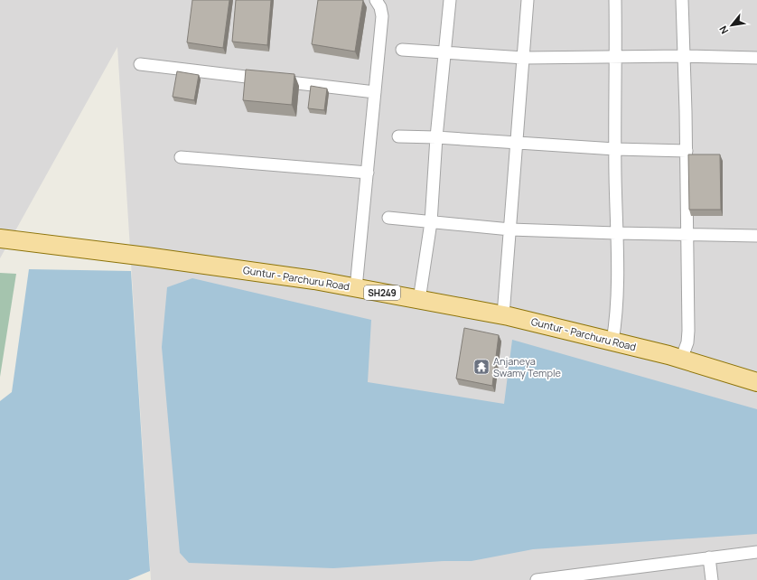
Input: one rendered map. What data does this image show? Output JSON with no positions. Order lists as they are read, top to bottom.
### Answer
{
  "streets": {
    "main road": ["Guntur - Parchuru Road", "SH249"]
  },
  "places": {
    "temple": ["Anjaneya Swamy Temple"]
  },
  "north": "bottom left"
}
